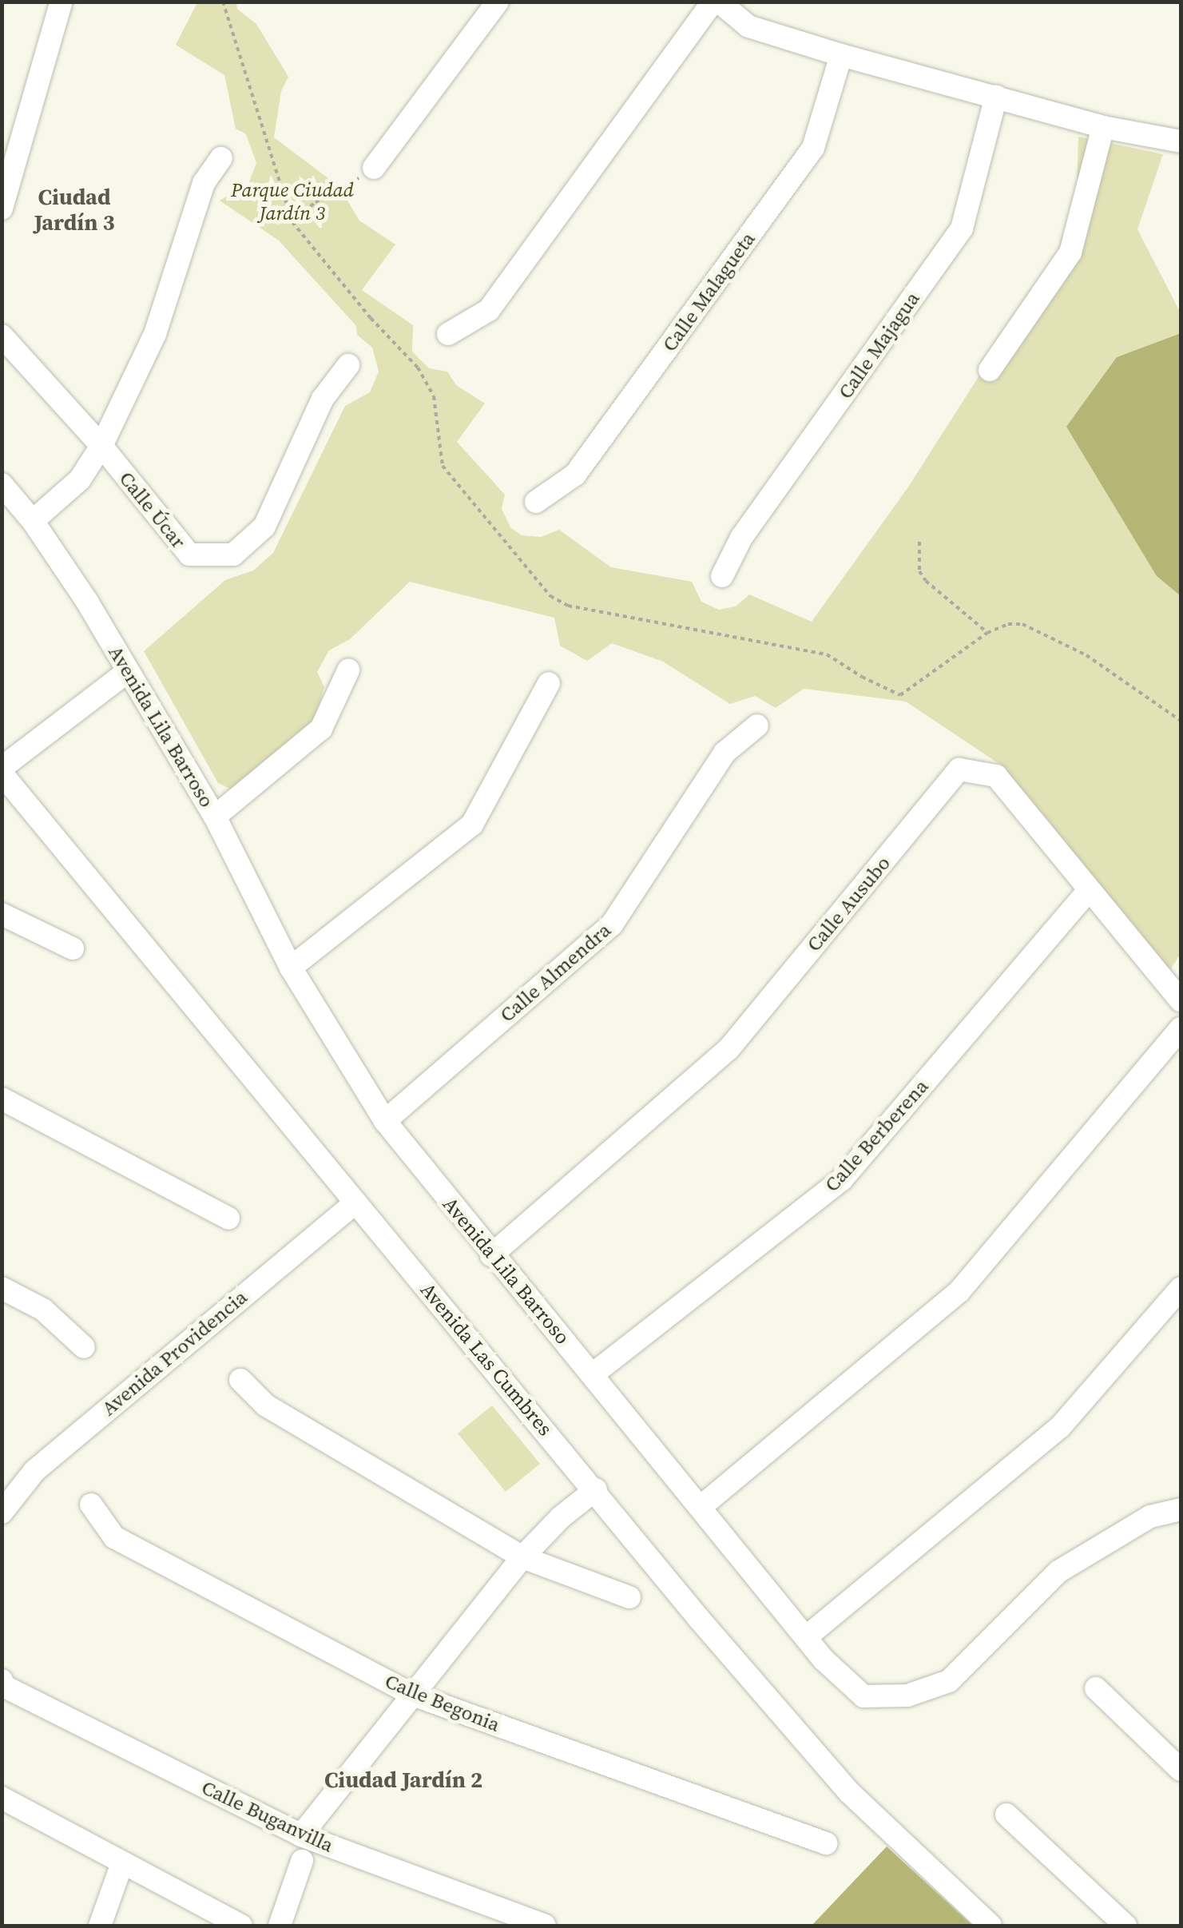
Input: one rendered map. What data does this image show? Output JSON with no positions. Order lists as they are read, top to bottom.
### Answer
{
  "streets": {
    "street": [
      "Calle Malagueta",
      "Calle Majagua",
      "Calle Úcar",
      "Avenida Lila Barroso",
      "Calle Ausubo",
      "Calle Almendra",
      "Calle Berberena",
      "Avenida Providencia",
      "Avenida Las Cumbres",
      "Calle Begonia",
      "Calle Buganvilla"
    ]
  },
  "crossings": [
    ["Avenida Lila Barroso", "Calle Ausubo"],
    ["Avenida Lila Barroso", "Calle Almendra"],
    ["Avenida Lila Barroso", "Calle Berberena"],
    ["Calle Ausubo", "Calle Berberena"],
    ["Avenida Providencia", "Avenida Las Cumbres"]
  ],
  "districts": ["Ciudad Jardín 3", "Ciudad Jardín 2"],
  "parks": ["Parque Ciudad Jardín 3"]
}
